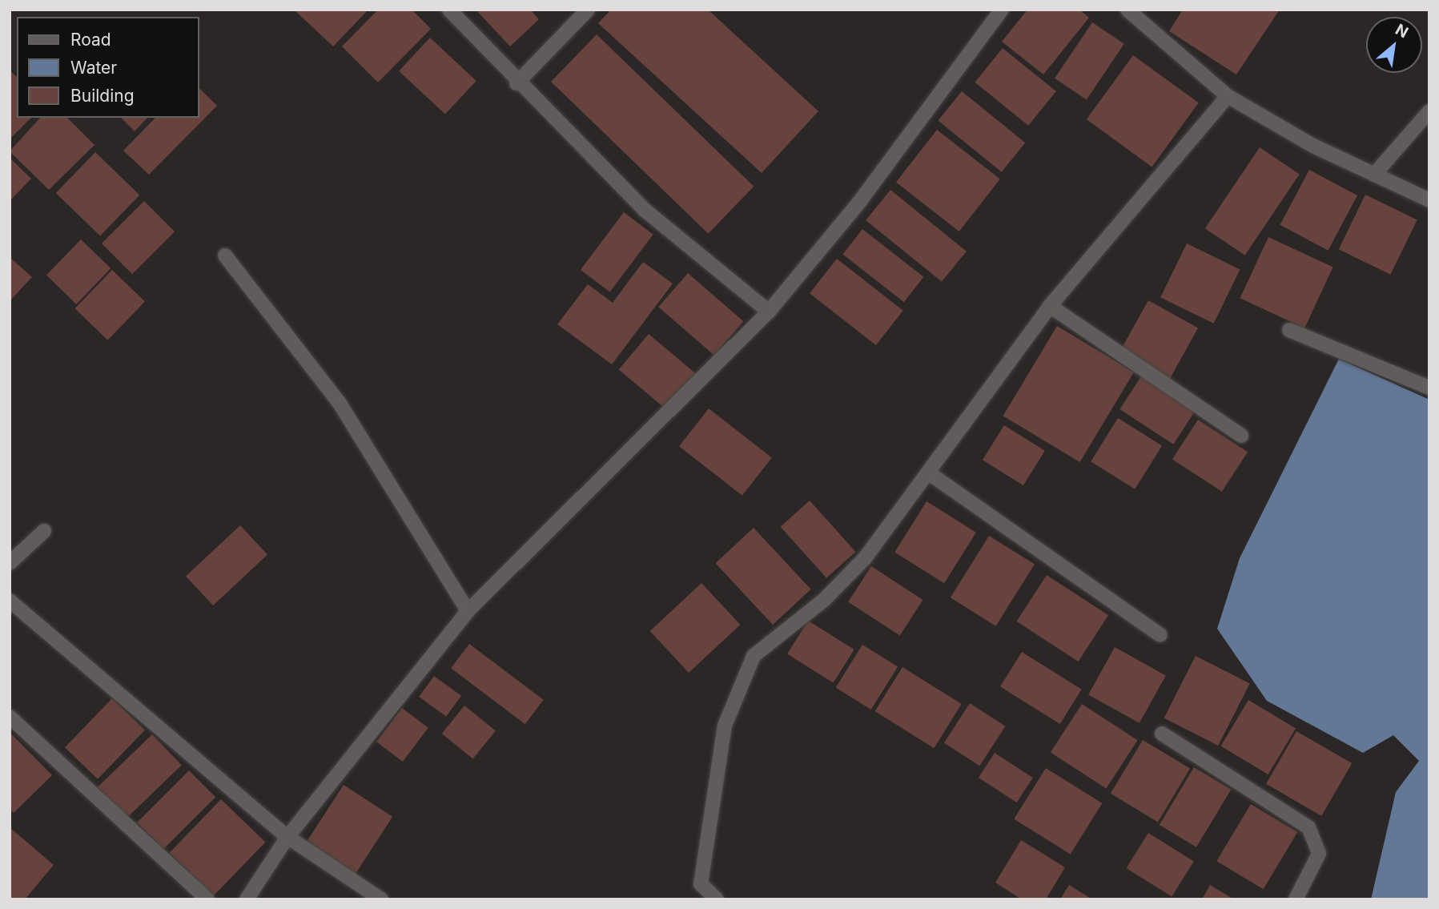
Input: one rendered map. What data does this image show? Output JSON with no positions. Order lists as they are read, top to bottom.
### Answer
{
  "legend": ["Road", "Water", "Building"],
  "north": "top right"
}
